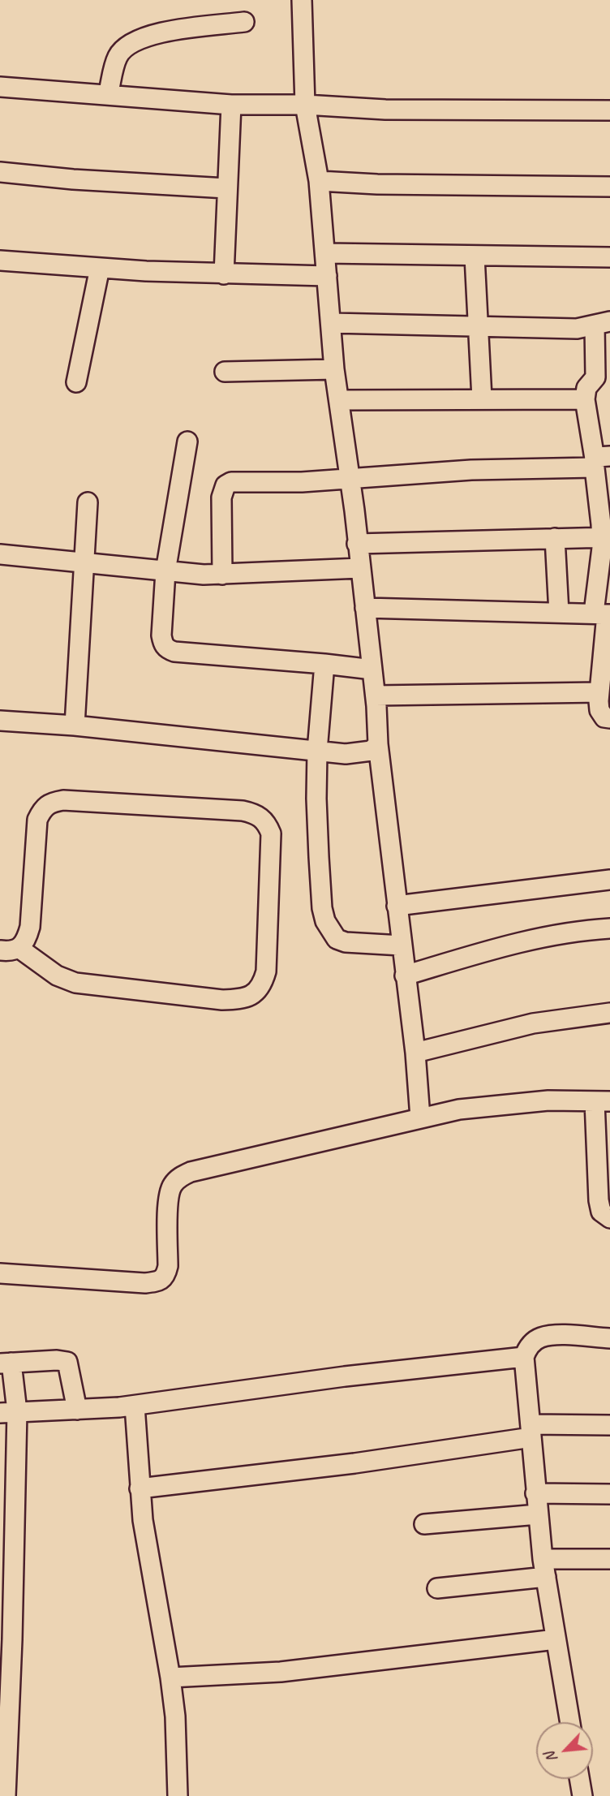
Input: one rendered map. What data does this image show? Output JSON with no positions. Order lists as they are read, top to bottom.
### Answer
{
  "north": "bottom left"
}
